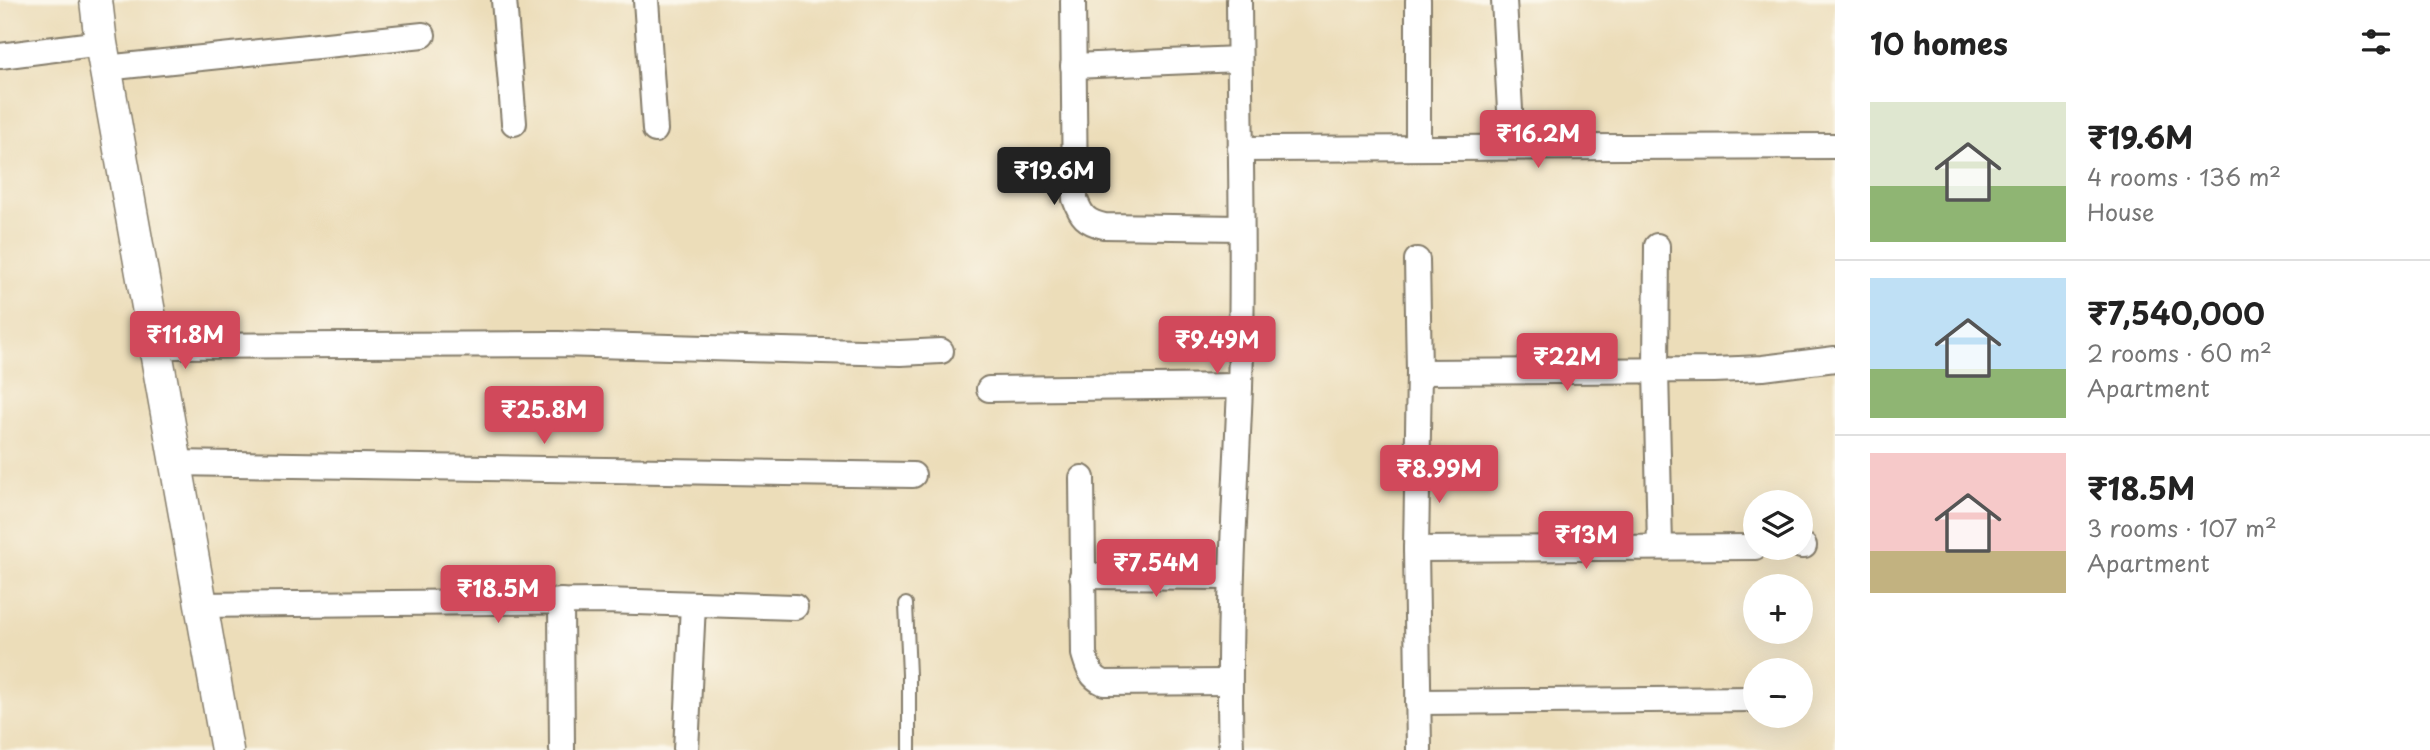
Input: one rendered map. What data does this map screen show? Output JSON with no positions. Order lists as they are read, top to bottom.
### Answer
{
  "page": {
    "heading": "10 homes",
    "list": [
      {
        "name": "₹19.6M",
        "note": "4 rooms · 136 m² · House"
      },
      {
        "name": "₹7,540,000",
        "note": "2 rooms · 60 m² · Apartment"
      },
      {
        "name": "₹18.5M",
        "note": "3 rooms · 107 m² · Apartment"
      }
    ],
    "price": [
      "₹16.2M",
      "₹19.6M",
      "₹11.8M",
      "₹9.49M",
      "₹22M",
      "₹25.8M",
      "₹8.99M",
      "₹13M",
      "₹7.54M",
      "₹18.5M"
    ],
    "map_buttons": ["+", "−"]
  }
}
